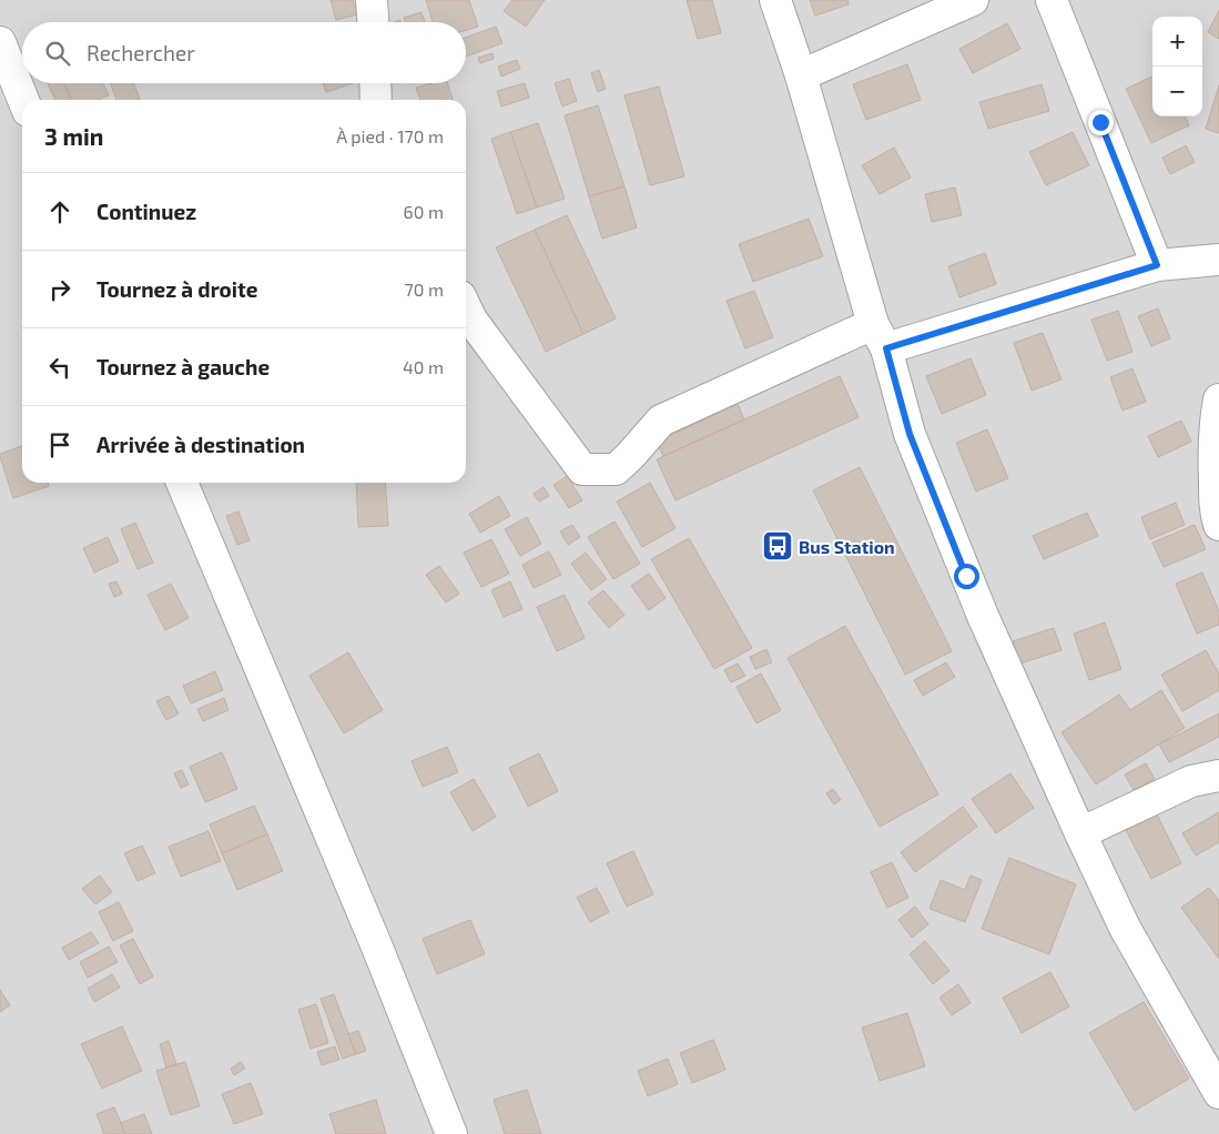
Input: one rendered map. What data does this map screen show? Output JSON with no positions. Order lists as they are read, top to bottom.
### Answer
{
  "places": {
    "bus stop": ["Bus Station"]
  },
  "page": {
    "map_buttons": ["+", "−"],
    "search": "Rechercher",
    "heading": ["3 min", "À pied · 170 m"],
    "list": [
      ["Continuez", "60 m"],
      ["Tournez à droite", "70 m"],
      ["Tournez à gauche", "40 m"],
      "Arrivée à destination"
    ]
  }
}
